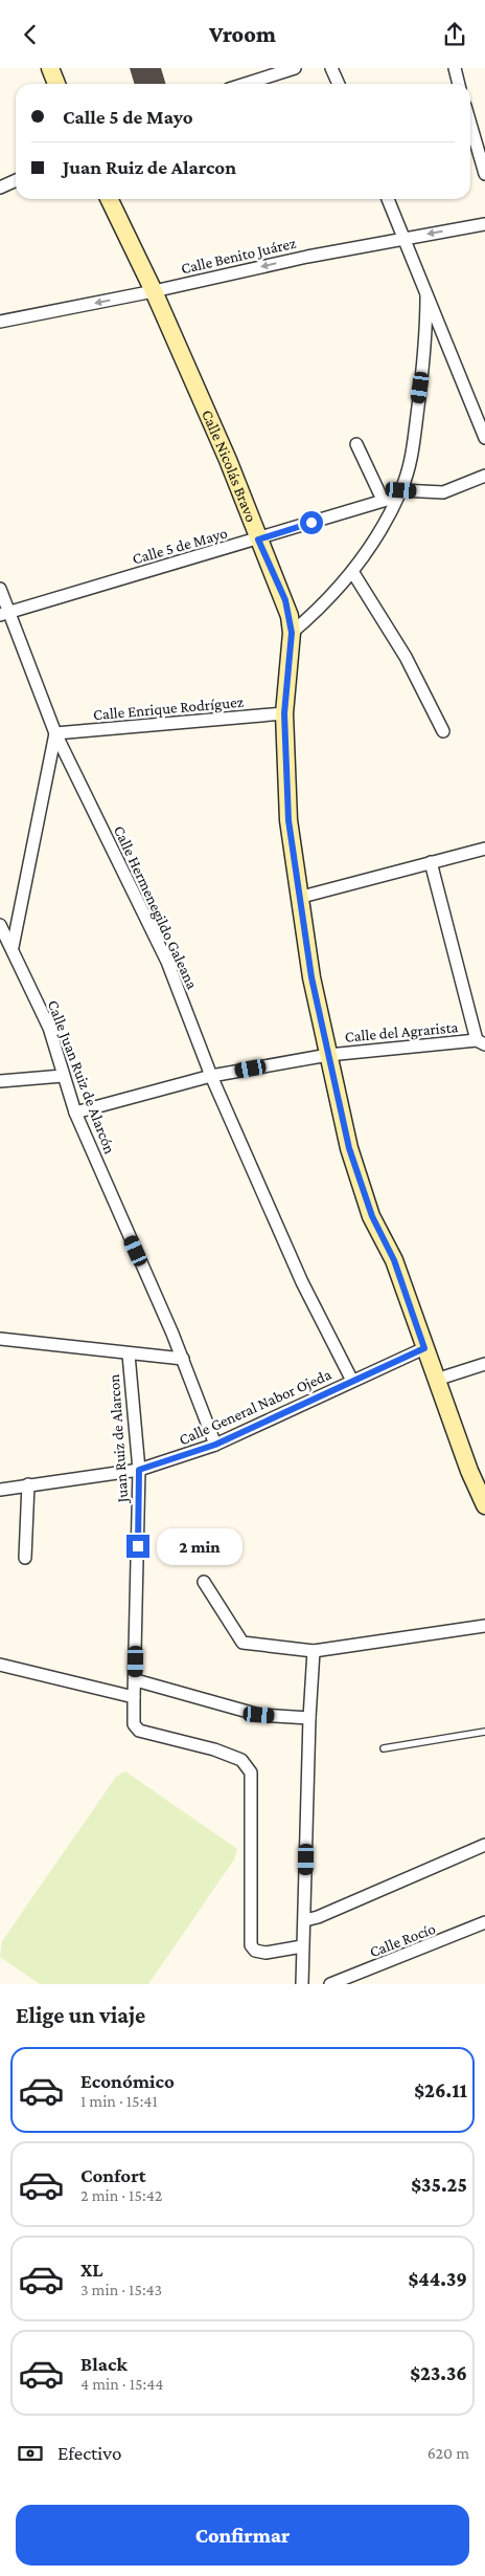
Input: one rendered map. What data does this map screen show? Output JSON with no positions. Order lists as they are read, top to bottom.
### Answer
{
  "streets": {
    "street": [
      "Calle Benito Juárez",
      "Calle Nicolás Bravo",
      "Calle 5 de Mayo",
      "Calle Enrique Rodríguez",
      "Calle Hermenegildo Galeana",
      "Calle del Agrarista",
      "Calle Juan Ruiz de Alarcón",
      "Calle General Nabor Ojeda",
      "Juan Ruiz de Alarcon",
      "Calle Rocío"
    ]
  },
  "crossings": [
    ["Calle Benito Juárez", "Calle Nicolás Bravo"],
    ["Calle Nicolás Bravo", "Calle 5 de Mayo"],
    ["Calle Nicolás Bravo", "Calle Enrique Rodríguez"],
    ["Calle Nicolás Bravo", "Calle del Agrarista"],
    ["Calle Nicolás Bravo", "Calle General Nabor Ojeda"],
    ["Calle 5 de Mayo", "Calle Hermenegildo Galeana"],
    ["Calle Enrique Rodríguez", "Calle Hermenegildo Galeana"],
    ["Calle Hermenegildo Galeana", "Calle del Agrarista"],
    ["Calle Hermenegildo Galeana", "Calle General Nabor Ojeda"],
    ["Calle del Agrarista", "Calle Juan Ruiz de Alarcón"],
    ["Calle Juan Ruiz de Alarcón", "Calle General Nabor Ojeda"],
    ["Calle General Nabor Ojeda", "Juan Ruiz de Alarcon"]
  ],
  "one_way": ["Calle Benito Juárez"],
  "page": {
    "header": "Vroom",
    "banner": ["Calle 5 de Mayo", "Juan Ruiz de Alarcon"],
    "bubble": "2 min",
    "heading": "Elige un viaje",
    "list": [
      {
        "name": "Económico",
        "note": "1 min · 15:41",
        "value": "$26.11"
      },
      {
        "name": "Confort",
        "note": "2 min · 15:42",
        "value": "$35.25"
      },
      {
        "name": "XL",
        "note": "3 min · 15:43",
        "value": "$44.39"
      },
      {
        "name": "Black",
        "note": "4 min · 15:44",
        "value": "$23.36"
      }
    ],
    "pay": ["Efectivo", "620 m"],
    "buttons": "Confirmar"
  }
}
